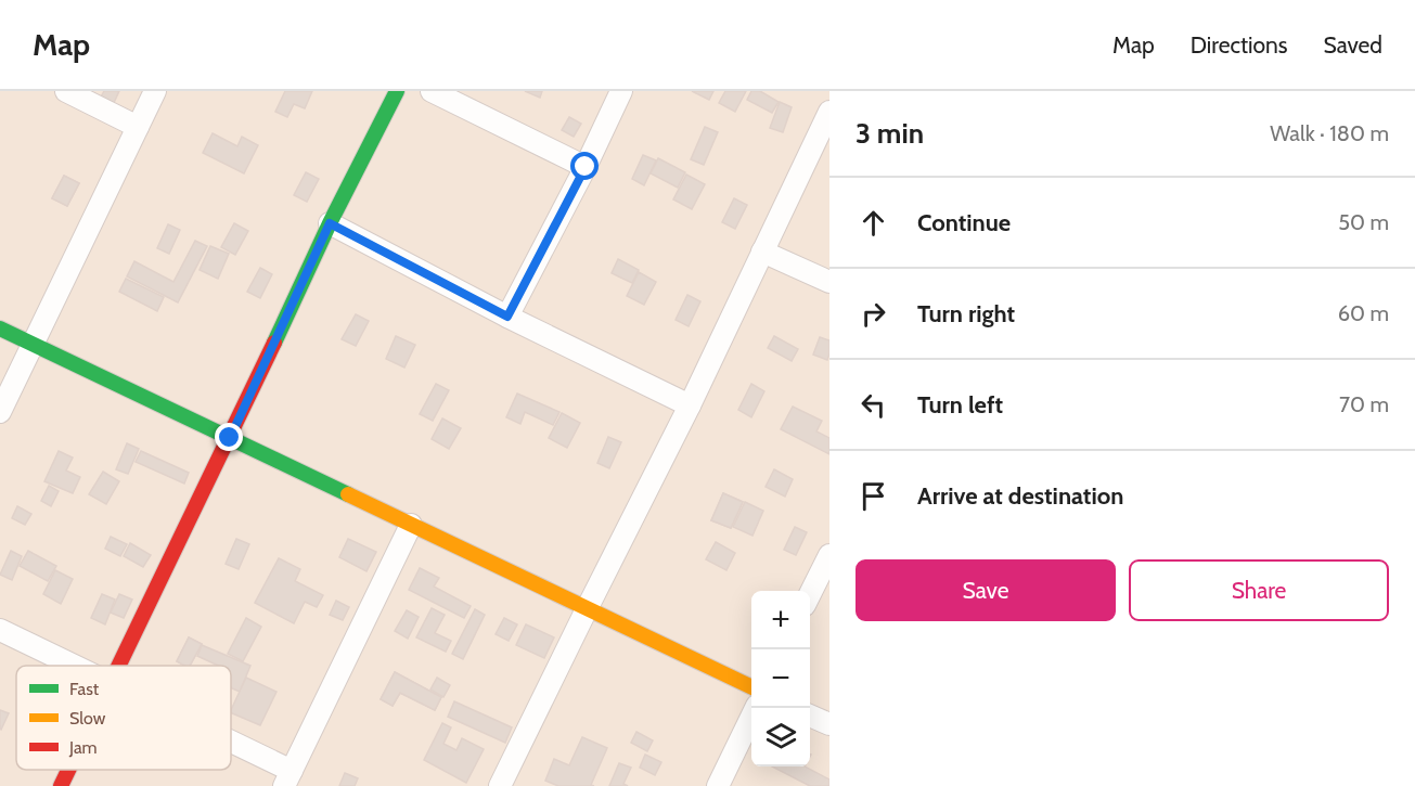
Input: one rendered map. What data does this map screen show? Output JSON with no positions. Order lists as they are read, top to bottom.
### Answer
{
  "legend": ["Fast", "Slow", "Jam"],
  "page": {
    "header": "Map",
    "nav": ["Map", "Directions", "Saved"],
    "heading": ["3 min", "Walk · 180 m"],
    "list": [
      ["Continue", "50 m"],
      ["Turn right", "60 m"],
      ["Turn left", "70 m"],
      "Arrive at destination"
    ],
    "buttons": ["Save", "Share"],
    "map_buttons": ["+", "−"]
  }
}
